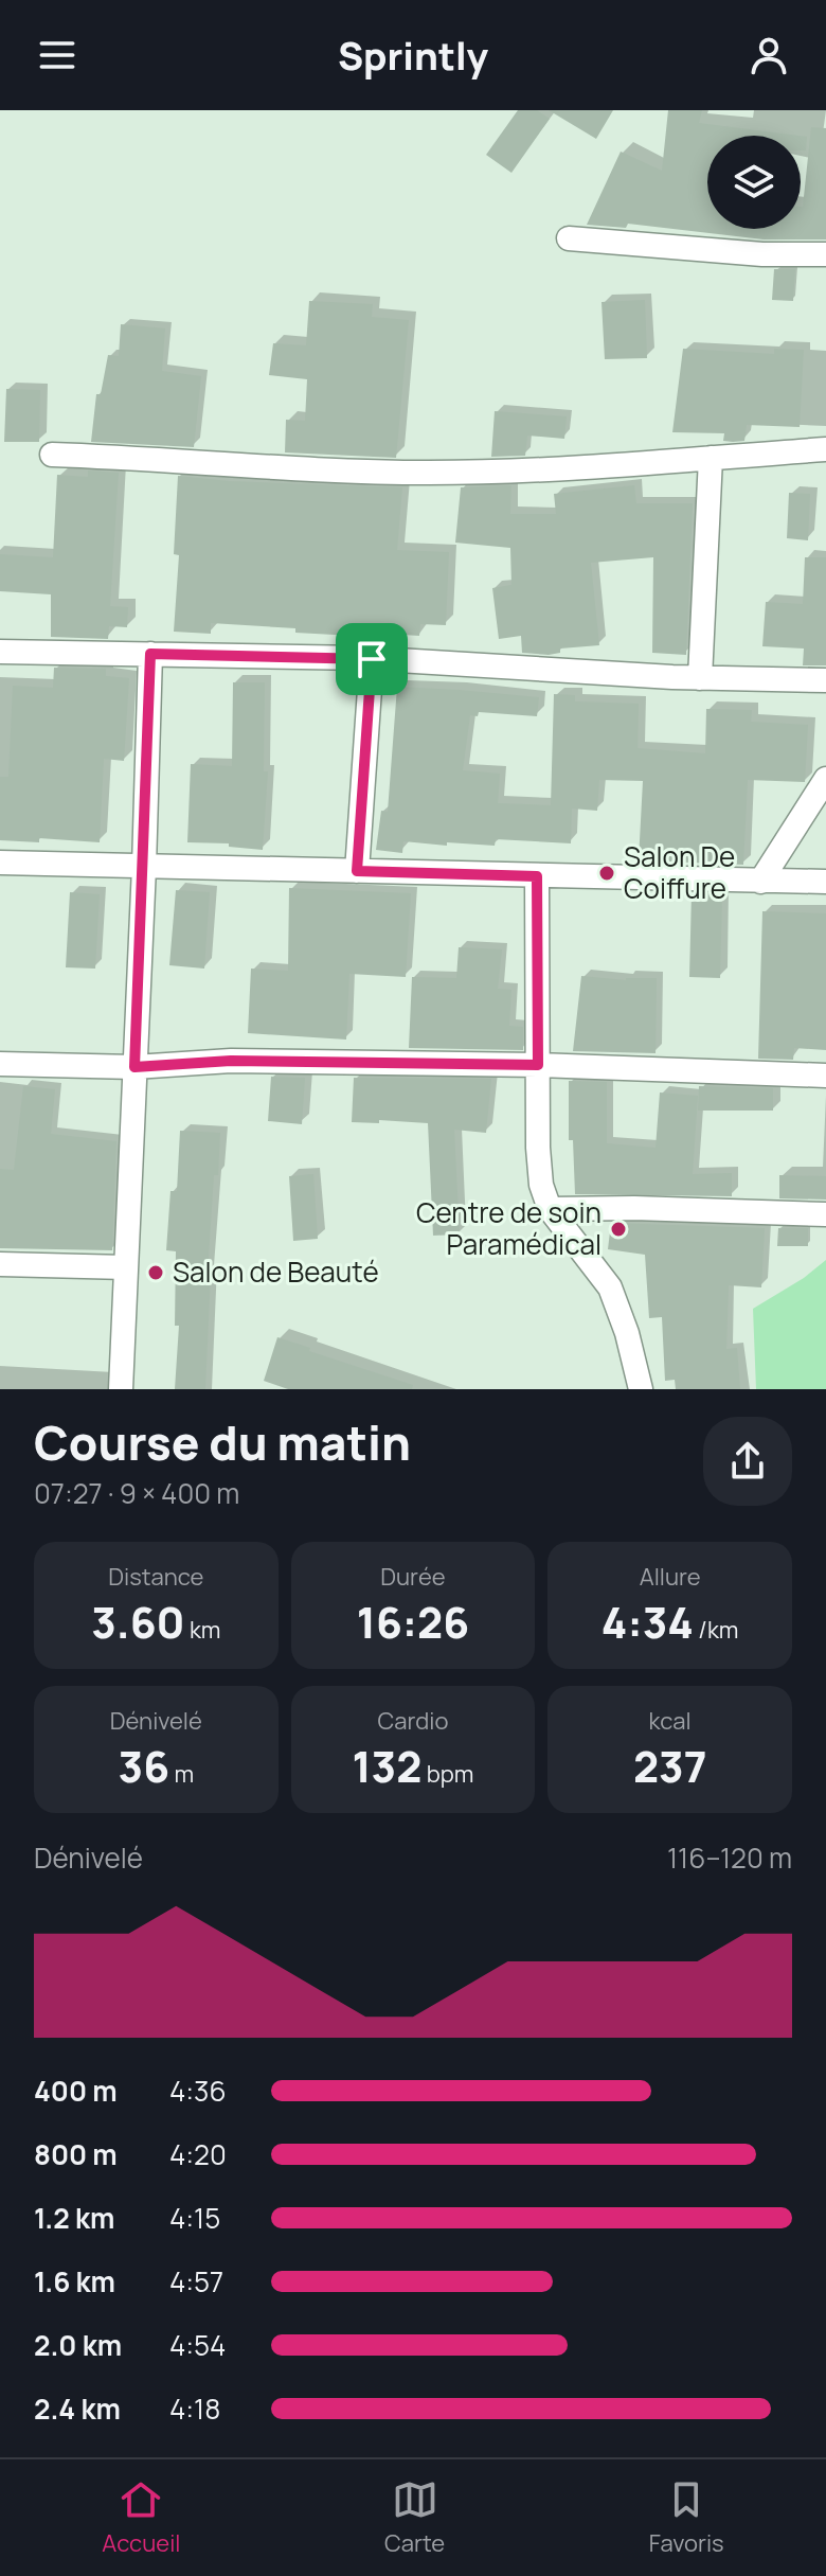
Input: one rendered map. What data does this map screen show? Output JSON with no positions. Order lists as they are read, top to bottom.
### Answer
{
  "places": ["Salon De Coiffure", "Centre de soin Paramédical", "Salon de Beauté"],
  "page": {
    "header": "Sprintly",
    "heading": ["Course du matin", "07:27 · 9 × 400 m"],
    "stats": [
      ["Distance", "3.60 km"],
      ["Durée", "16:26"],
      ["Allure", "4:34 /km"],
      ["Dénivelé", "36 m"],
      ["Cardio", "132 bpm"],
      ["kcal", "237"]
    ],
    "chart": ["Dénivelé", "116–120 m"],
    "list": [
      {
        "name": "400 m",
        "note": "4:36"
      },
      {
        "name": "800 m",
        "note": "4:20"
      },
      {
        "name": "1.2 km",
        "note": "4:15"
      },
      {
        "name": "1.6 km",
        "note": "4:57"
      },
      {
        "name": "2.0 km",
        "note": "4:54"
      },
      {
        "name": "2.4 km",
        "note": "4:18"
      }
    ],
    "tabs": ["Accueil", "Carte", "Favoris"]
  }
}
